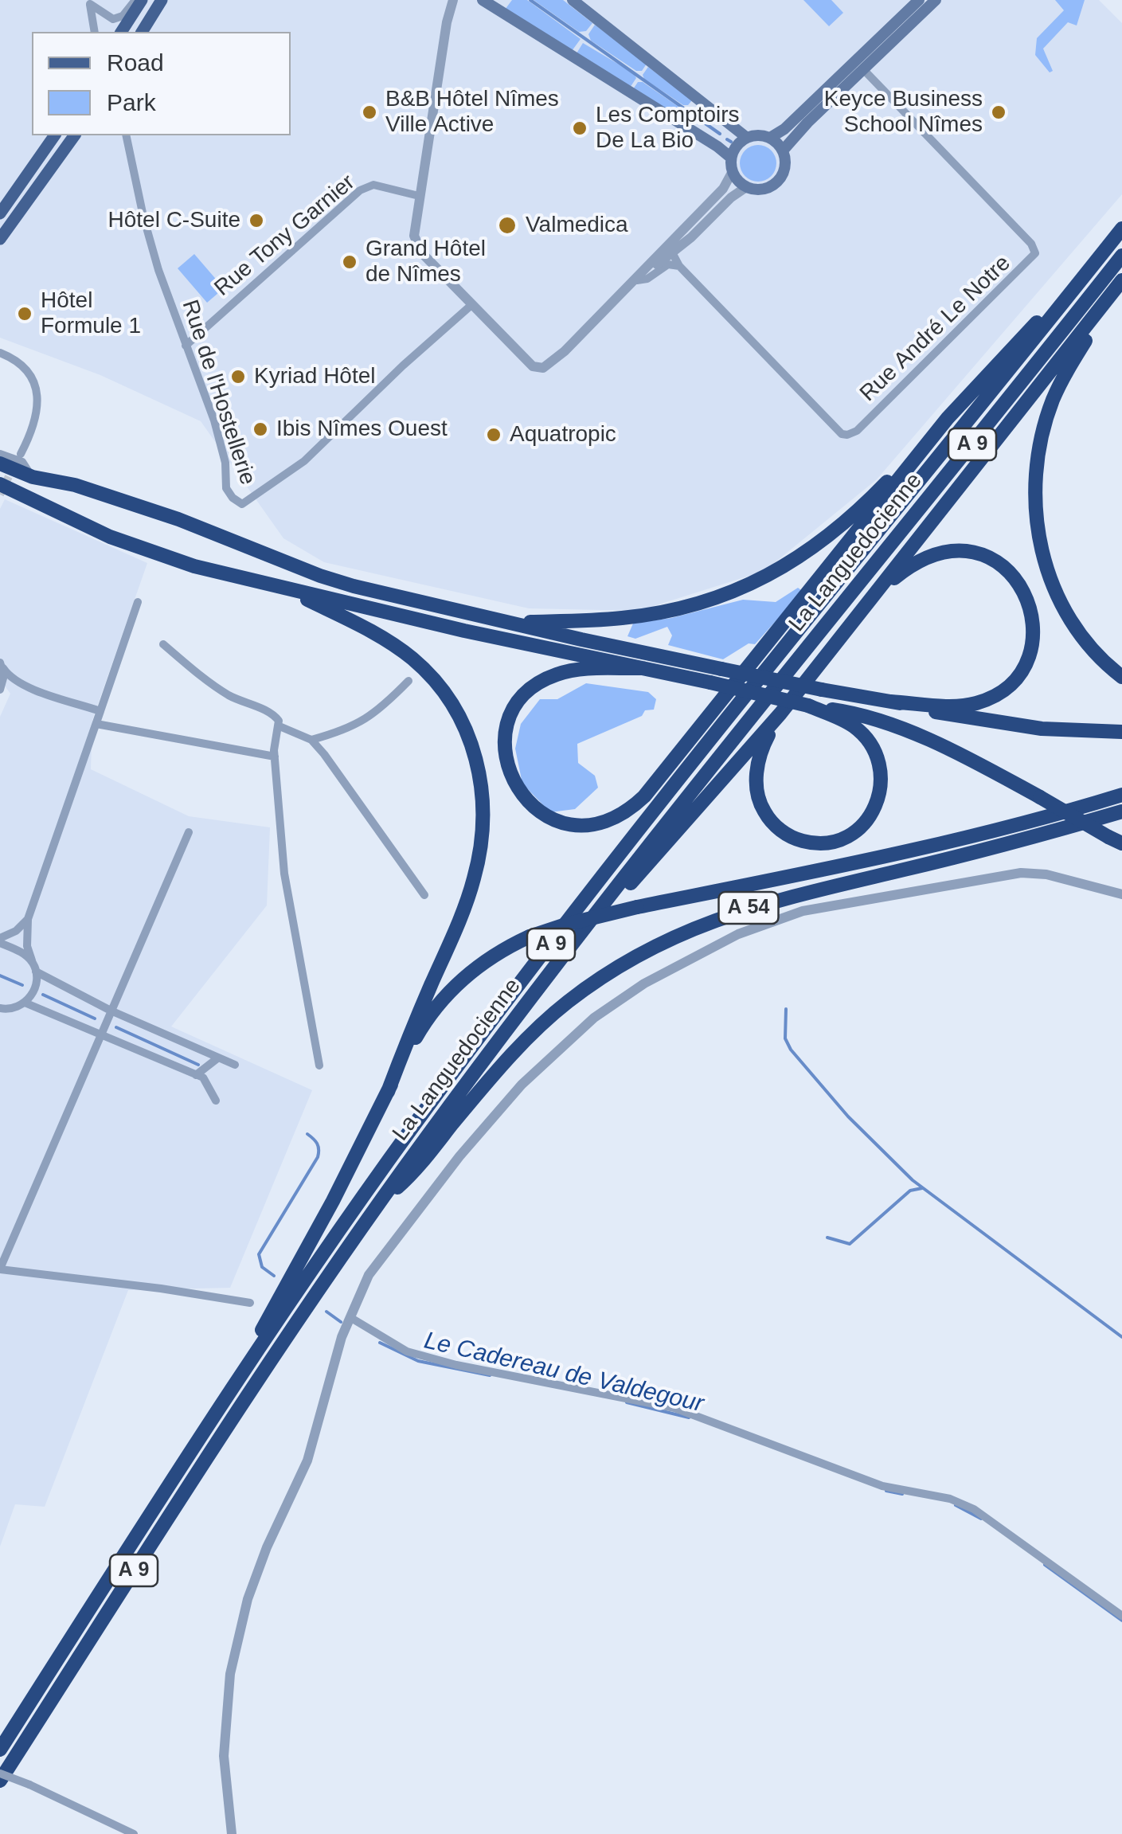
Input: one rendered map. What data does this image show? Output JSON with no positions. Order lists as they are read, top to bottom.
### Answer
{
  "streets": {
    "highway": ["A 9", "La Languedocienne", "A 54"],
    "street": ["Rue Tony Garnier", "Rue André Le Notre", "Rue de l'Hostellerie"]
  },
  "crossings": [
    ["Rue Tony Garnier", "Rue de l'Hostellerie"],
    ["La Languedocienne", "A 54"]
  ],
  "water": ["Le Cadereau de Valdegour"],
  "places": [
    "B&B Hôtel Nîmes Ville Active",
    "Keyce Business School Nîmes",
    "Les Comptoirs De La Bio",
    "Hôtel C-Suite",
    "Valmedica",
    "Grand Hôtel de Nîmes",
    "Hôtel Formule 1",
    "Kyriad Hôtel",
    "Ibis Nîmes Ouest",
    "Aquatropic"
  ],
  "legend": ["Road", "Park"]
}
